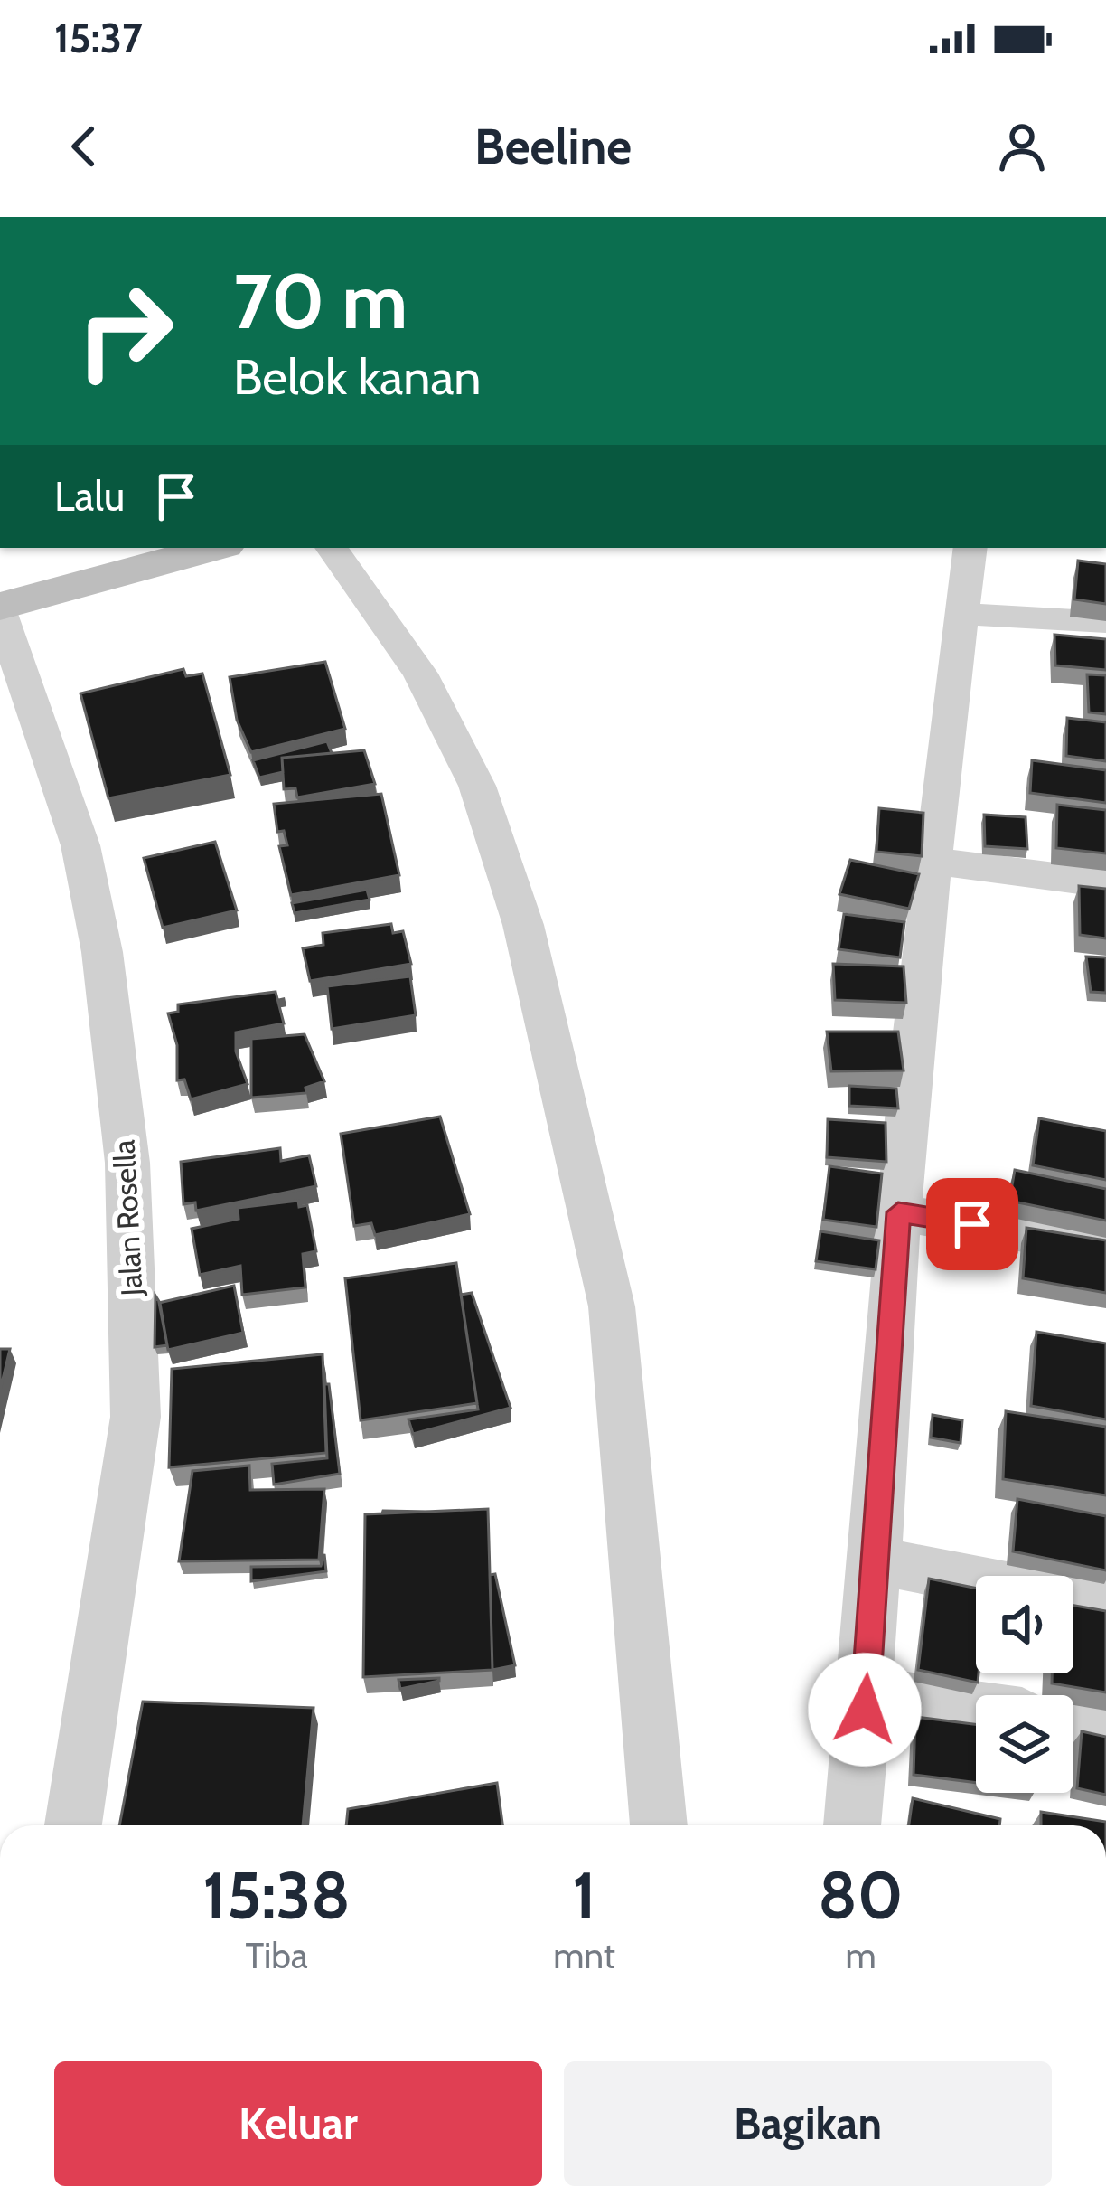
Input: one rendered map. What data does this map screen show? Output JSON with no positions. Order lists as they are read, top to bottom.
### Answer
{
  "streets": {
    "street": ["Jalan Rosella"]
  },
  "page": {
    "status": "15:37",
    "header": "Beeline",
    "turn": ["70 m", "Belok kanan"],
    "then": "Lalu",
    "eta": [
      "15:38",
      "Tiba",
      "1",
      "mnt",
      "80",
      "m"
    ],
    "buttons": ["Keluar", "Bagikan"]
  }
}
